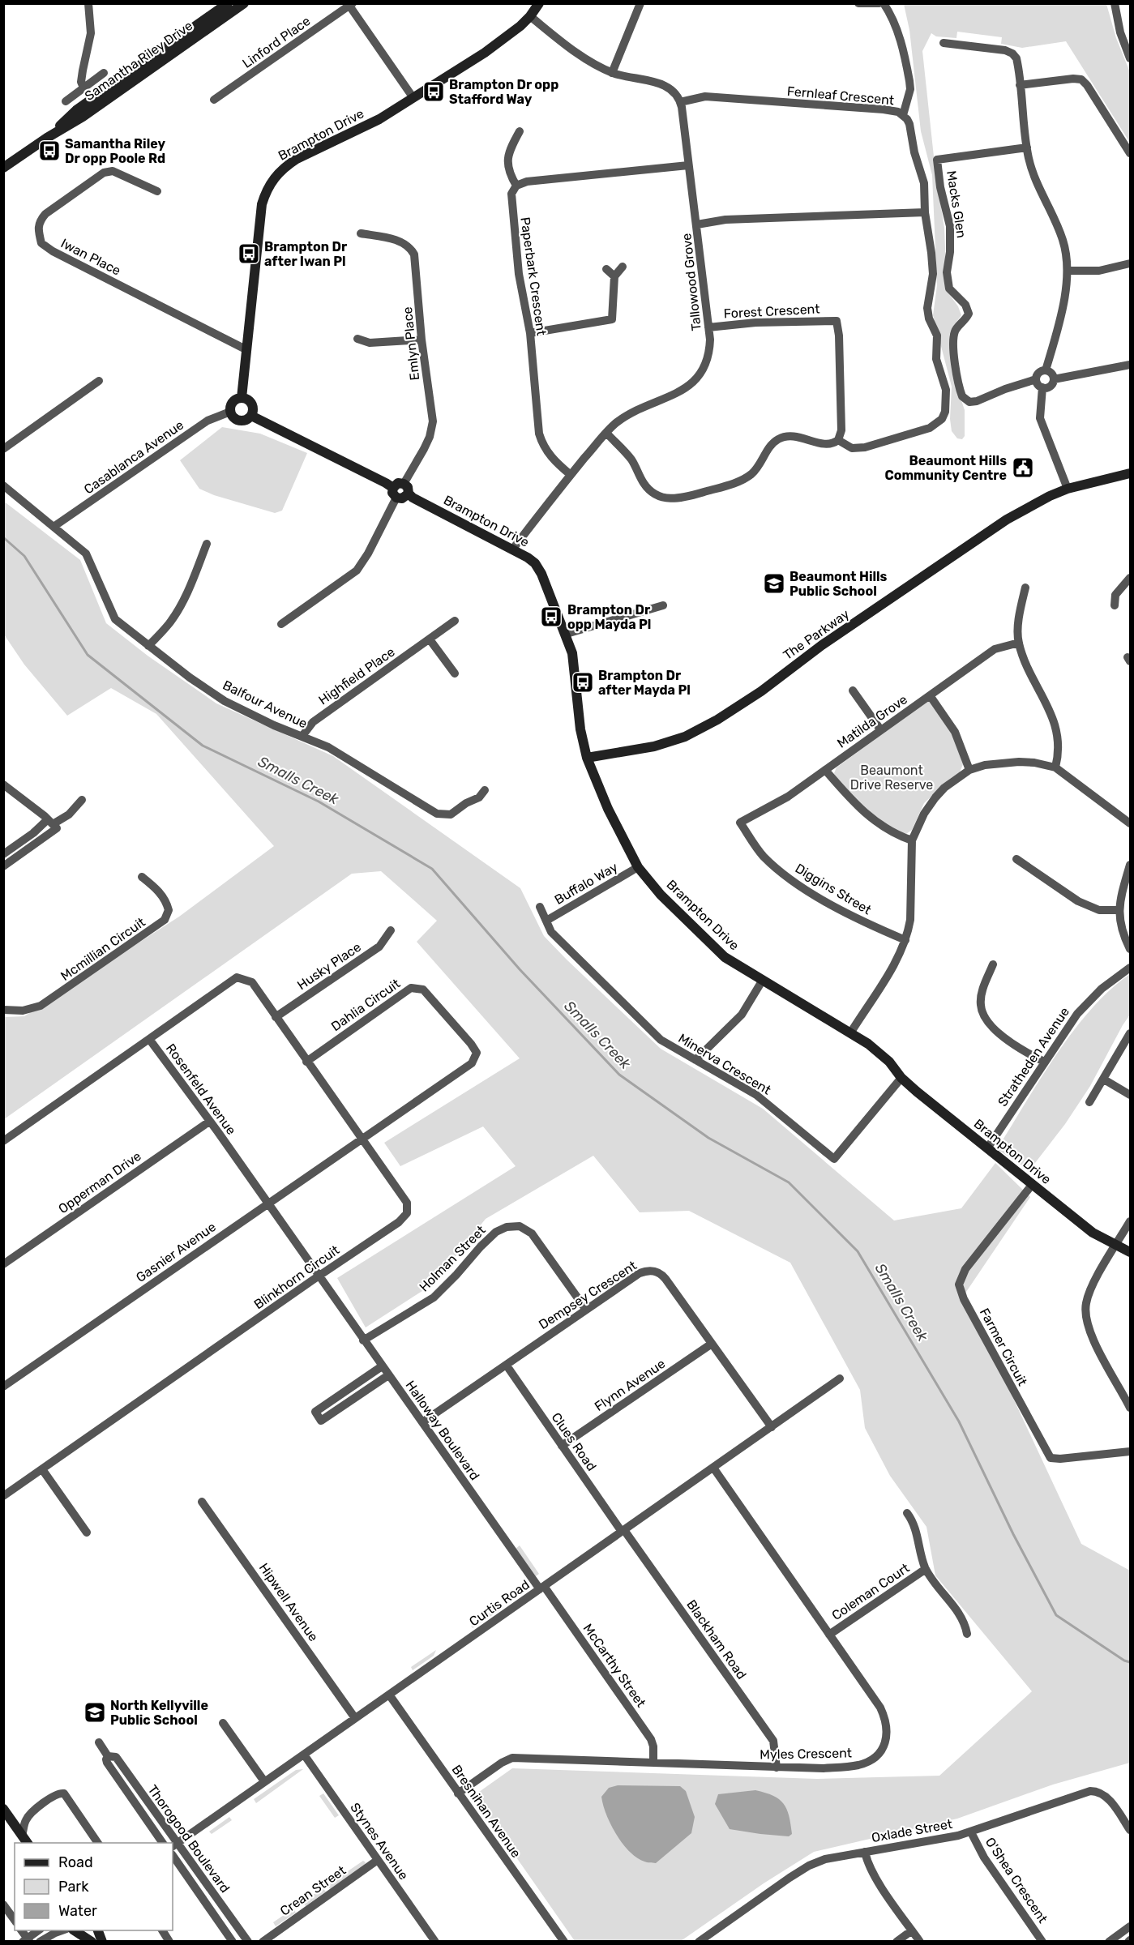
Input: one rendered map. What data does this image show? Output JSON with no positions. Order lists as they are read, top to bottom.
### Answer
{
  "streets": {
    "street": [
      "Linford Place",
      "Samantha Riley Drive",
      "Fernleaf Crescent",
      "Brampton Drive",
      "Macks Glen",
      "Iwan Place",
      "Paperbark Crescent",
      "Tallowood Grove",
      "Forest Crescent",
      "Emlyn Place",
      "Casablanca Avenue",
      "The Parkway",
      "Highfield Place",
      "Balfour Avenue",
      "Matilda Grove",
      "Buffalo Way",
      "Diggins Street",
      "Mcmillian Circuit",
      "Husky Place",
      "Dahlia Circuit",
      "Stratheden Avenue",
      "Minerva Crescent",
      "Rosenfeld Avenue",
      "Opperman Drive",
      "Gasnier Avenue",
      "Holman Street",
      "Blinkhorn Circuit",
      "Dempsey Crescent",
      "Farmer Circuit",
      "Flynn Avenue",
      "Halloway Boulevard",
      "Clues Road",
      "Coleman Court",
      "Hipwell Avenue",
      "Curtis Road",
      "Blackham Road",
      "McCarthy Street",
      "Myles Crescent",
      "Bresnihan Avenue",
      "Oxlade Street",
      "Thorogood Boulevard",
      "Stynes Avenue",
      "O'Shea Crescent",
      "Crean Street"
    ]
  },
  "crossings": [
    ["Fernleaf Crescent", "Tallowood Grove"],
    ["Fernleaf Crescent", "Forest Crescent"],
    ["Brampton Drive", "Iwan Place"],
    ["Brampton Drive", "Tallowood Grove"],
    ["Brampton Drive", "Emlyn Place"],
    ["Brampton Drive", "Casablanca Avenue"],
    ["Brampton Drive", "The Parkway"],
    ["Brampton Drive", "Buffalo Way"],
    ["Brampton Drive", "Stratheden Avenue"],
    ["Brampton Drive", "Minerva Crescent"],
    ["Brampton Drive", "Farmer Circuit"],
    ["Paperbark Crescent", "Tallowood Grove"],
    ["Tallowood Grove", "Forest Crescent"],
    ["Casablanca Avenue", "Balfour Avenue"],
    ["Highfield Place", "Balfour Avenue"],
    ["Matilda Grove", "Diggins Street"],
    ["Buffalo Way", "Minerva Crescent"],
    ["Husky Place", "Blinkhorn Circuit"],
    ["Dahlia Circuit", "Gasnier Avenue"],
    ["Dahlia Circuit", "Blinkhorn Circuit"],
    ["Rosenfeld Avenue", "Opperman Drive"],
    ["Rosenfeld Avenue", "Gasnier Avenue"],
    ["Rosenfeld Avenue", "Blinkhorn Circuit"],
    ["Rosenfeld Avenue", "Halloway Boulevard"],
    ["Gasnier Avenue", "Blinkhorn Circuit"],
    ["Holman Street", "Dempsey Crescent"],
    ["Holman Street", "Halloway Boulevard"],
    ["Blinkhorn Circuit", "Halloway Boulevard"],
    ["Dempsey Crescent", "Flynn Avenue"],
    ["Dempsey Crescent", "Halloway Boulevard"],
    ["Dempsey Crescent", "Clues Road"],
    ["Dempsey Crescent", "Curtis Road"],
    ["Flynn Avenue", "Clues Road"],
    ["Halloway Boulevard", "Curtis Road"],
    ["Halloway Boulevard", "McCarthy Street"],
    ["Clues Road", "Curtis Road"],
    ["Clues Road", "Blackham Road"],
    ["Coleman Court", "Myles Crescent"],
    ["Hipwell Avenue", "Curtis Road"],
    ["Curtis Road", "Blackham Road"],
    ["Curtis Road", "McCarthy Street"],
    ["Curtis Road", "Myles Crescent"],
    ["Curtis Road", "Bresnihan Avenue"],
    ["Curtis Road", "Thorogood Boulevard"],
    ["Curtis Road", "Stynes Avenue"],
    ["Blackham Road", "Myles Crescent"],
    ["McCarthy Street", "Myles Crescent"],
    ["Myles Crescent", "Bresnihan Avenue"],
    ["Oxlade Street", "O'Shea Crescent"],
    ["Stynes Avenue", "Crean Street"]
  ],
  "water": ["Smalls Creek"],
  "parks": ["Beaumont Drive Reserve"],
  "places": {
    "bus stop": [
      "Brampton Dr opp Stafford Way",
      "Samantha Riley Dr opp Poole Rd",
      "Brampton Dr after Iwan Pl",
      "Brampton Dr opp Mayda Pl",
      "Brampton Dr after Mayda Pl"
    ],
    "public building": ["Beaumont Hills Community Centre"],
    "school or university": ["Beaumont Hills Public School", "North Kellyville Public School"]
  },
  "legend": ["Road", "Park", "Water"]
}
